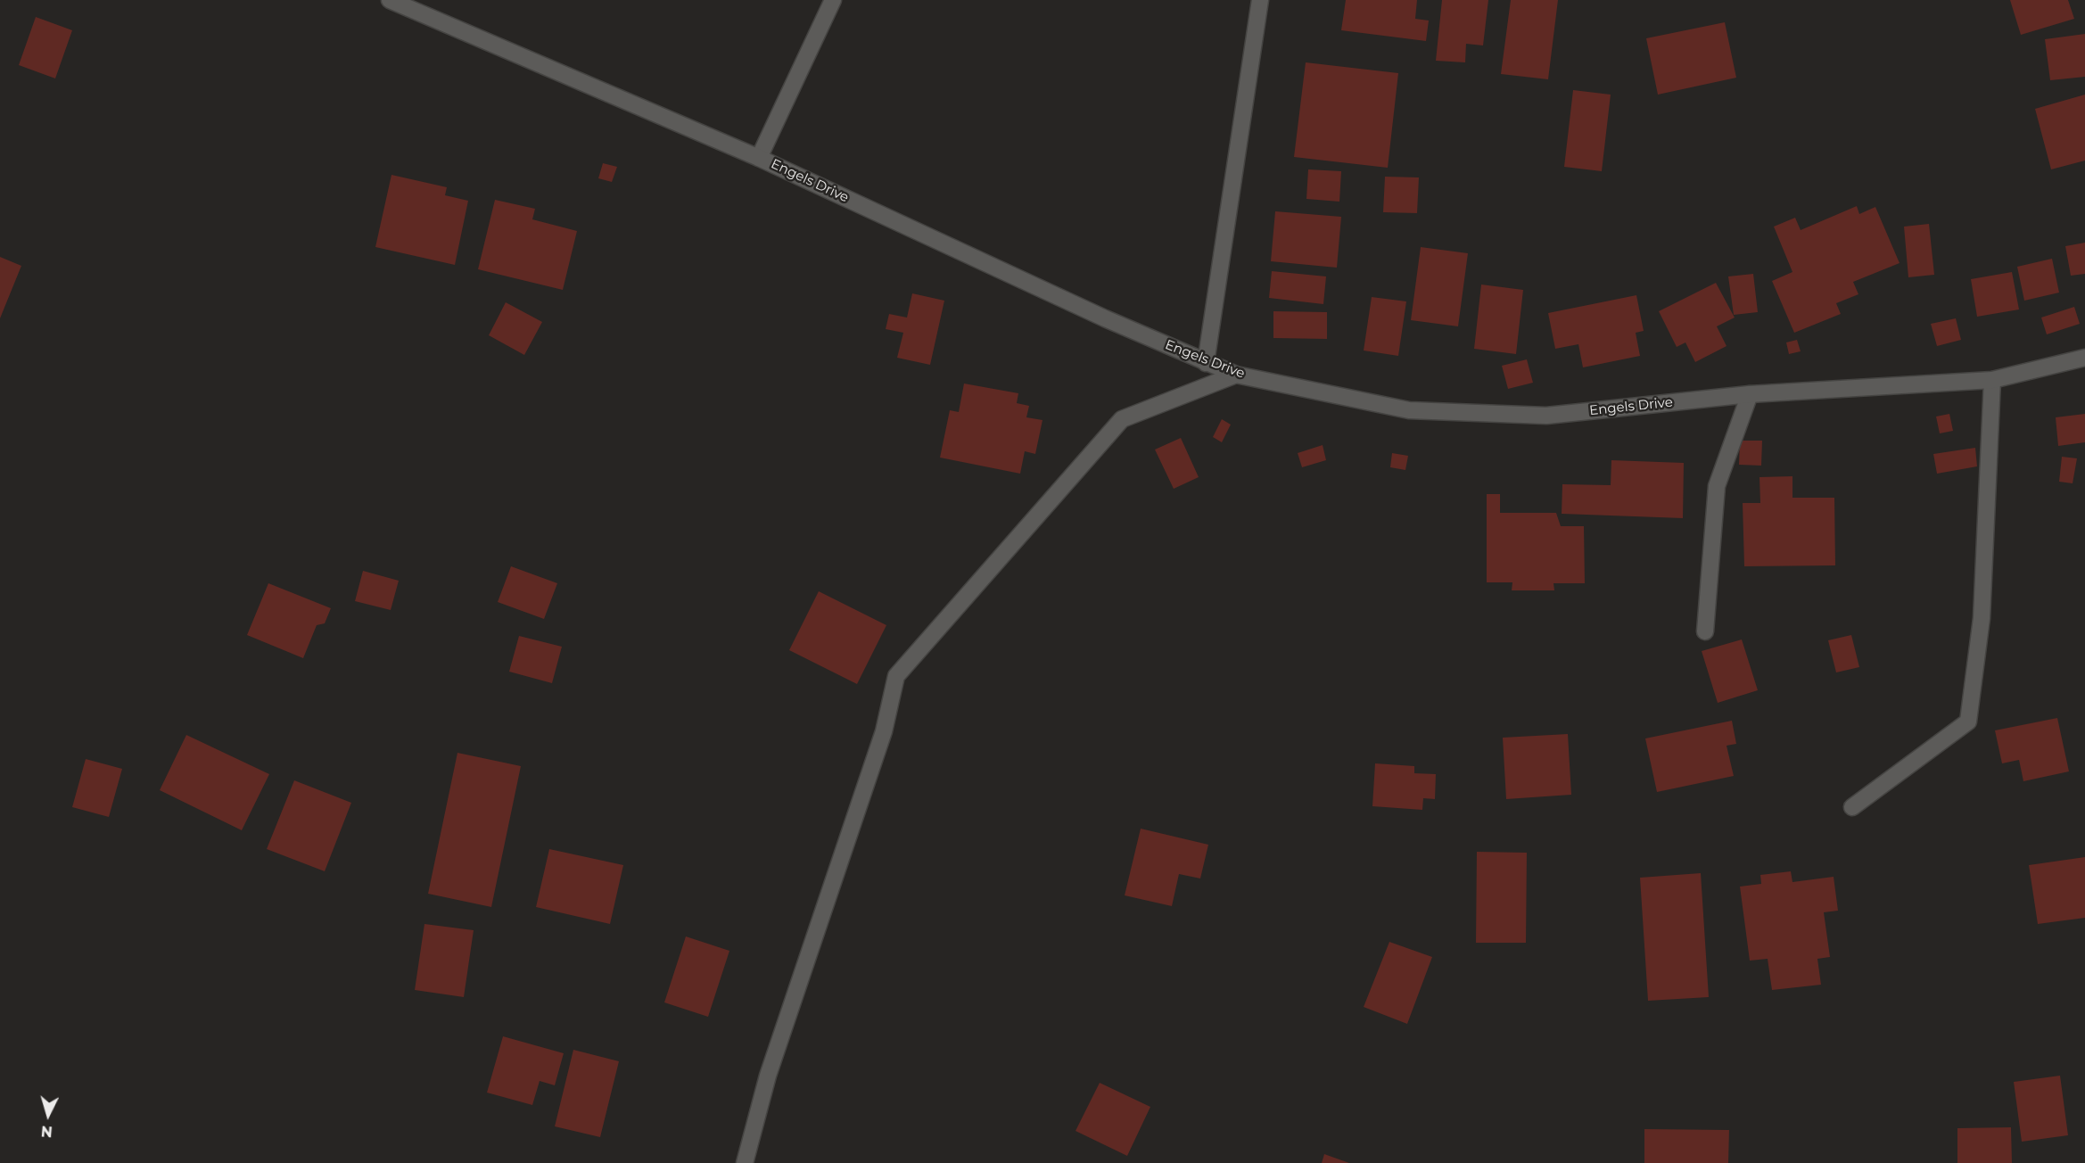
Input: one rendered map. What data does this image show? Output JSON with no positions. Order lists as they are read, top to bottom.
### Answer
{
  "streets": {
    "street": ["Engels Drive"]
  },
  "north": "bottom"
}
